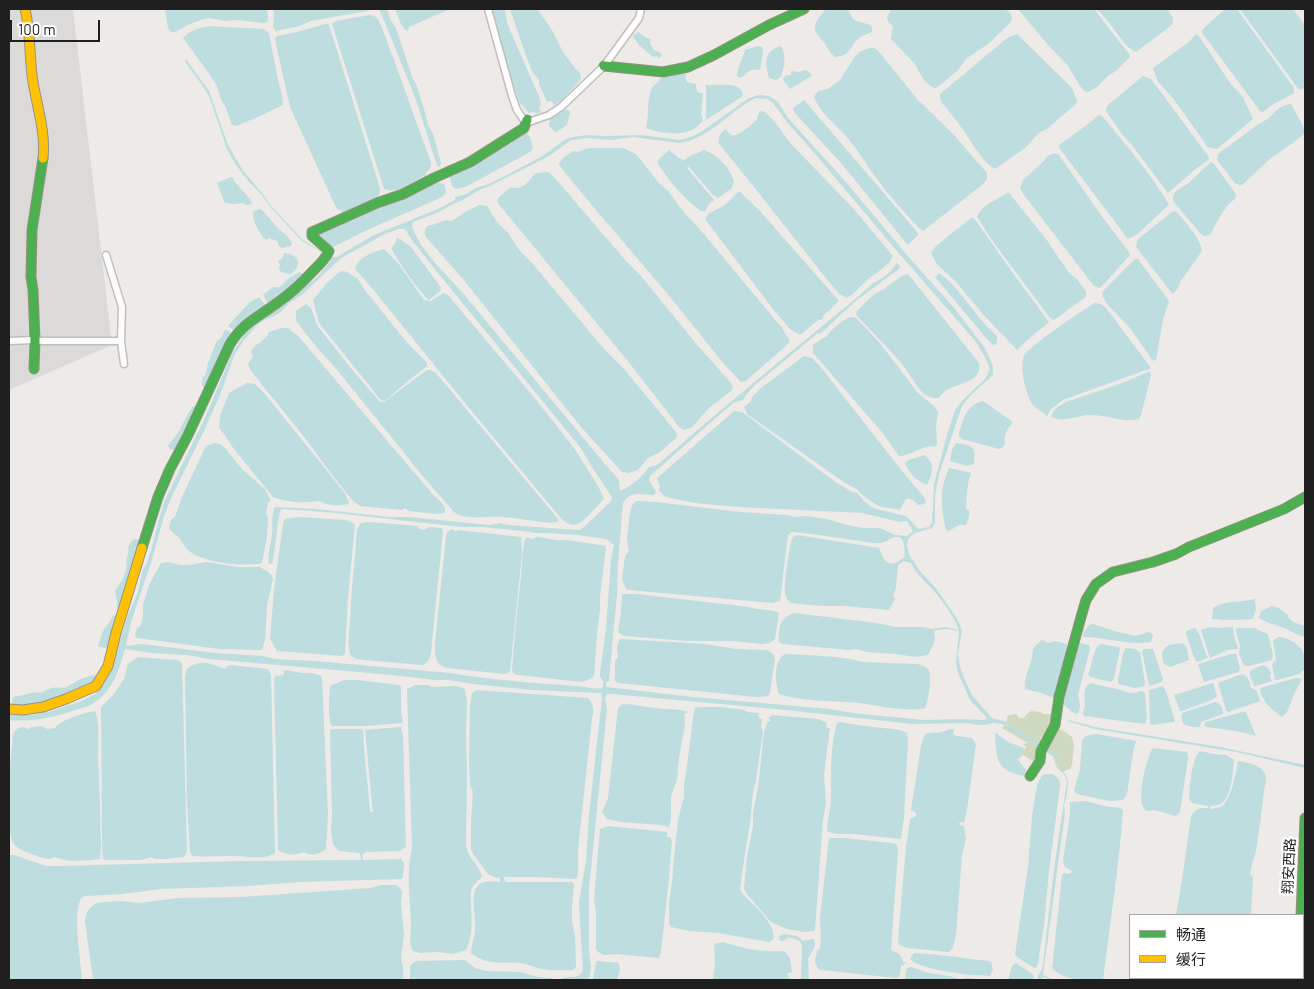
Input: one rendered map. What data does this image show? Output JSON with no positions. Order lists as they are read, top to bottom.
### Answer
{
  "streets": {
    "street": ["翔安西路"]
  },
  "legend": ["畅通", "缓行"],
  "scale_bar": "100 m"
}
